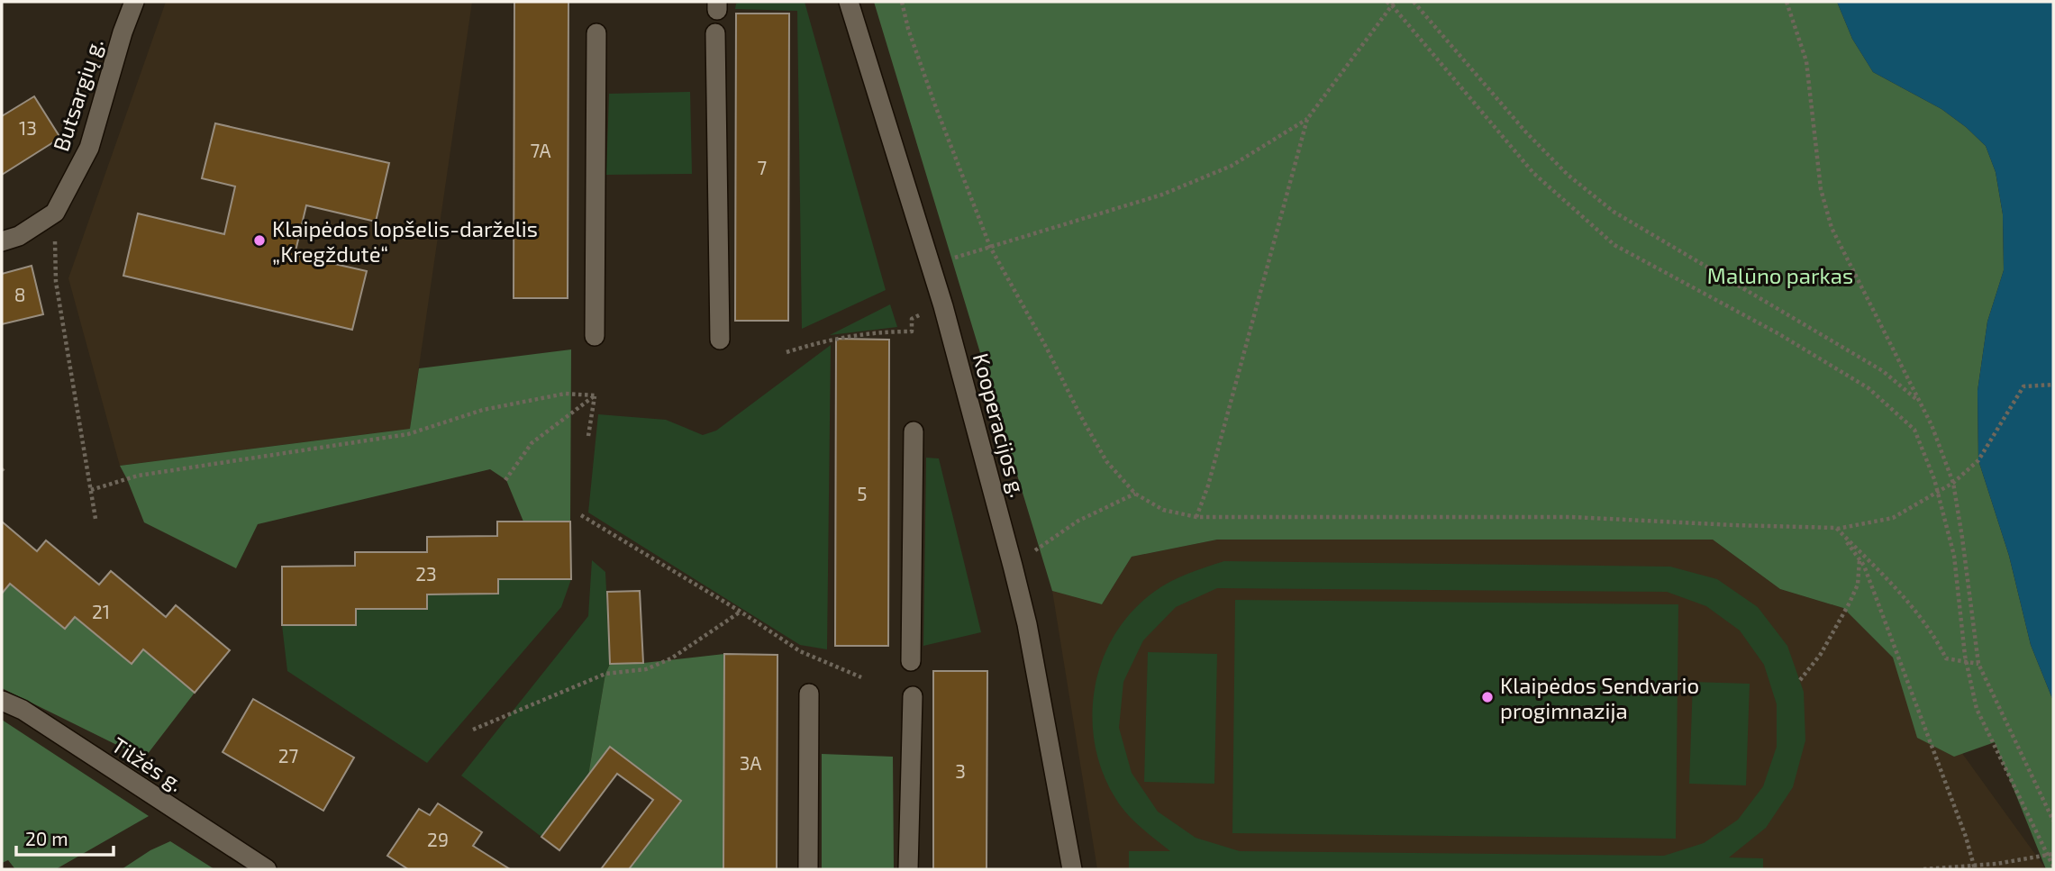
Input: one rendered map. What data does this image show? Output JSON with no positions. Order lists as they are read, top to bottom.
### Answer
{
  "streets": {
    "street": ["Butsargių g.", "Kooperacijos g.", "Tilžės g."]
  },
  "parks": ["Malūno parkas"],
  "places": ["Klaipėdos lopšelis-darželis „Kregždutė“", "Klaipėdos Sendvario progimnazija"],
  "house_numbers": [
    "13",
    "7A",
    "7",
    "8",
    "5",
    "23",
    "21",
    "27",
    "3A",
    "3",
    "29"
  ],
  "scale_bar": "20 m"
}
